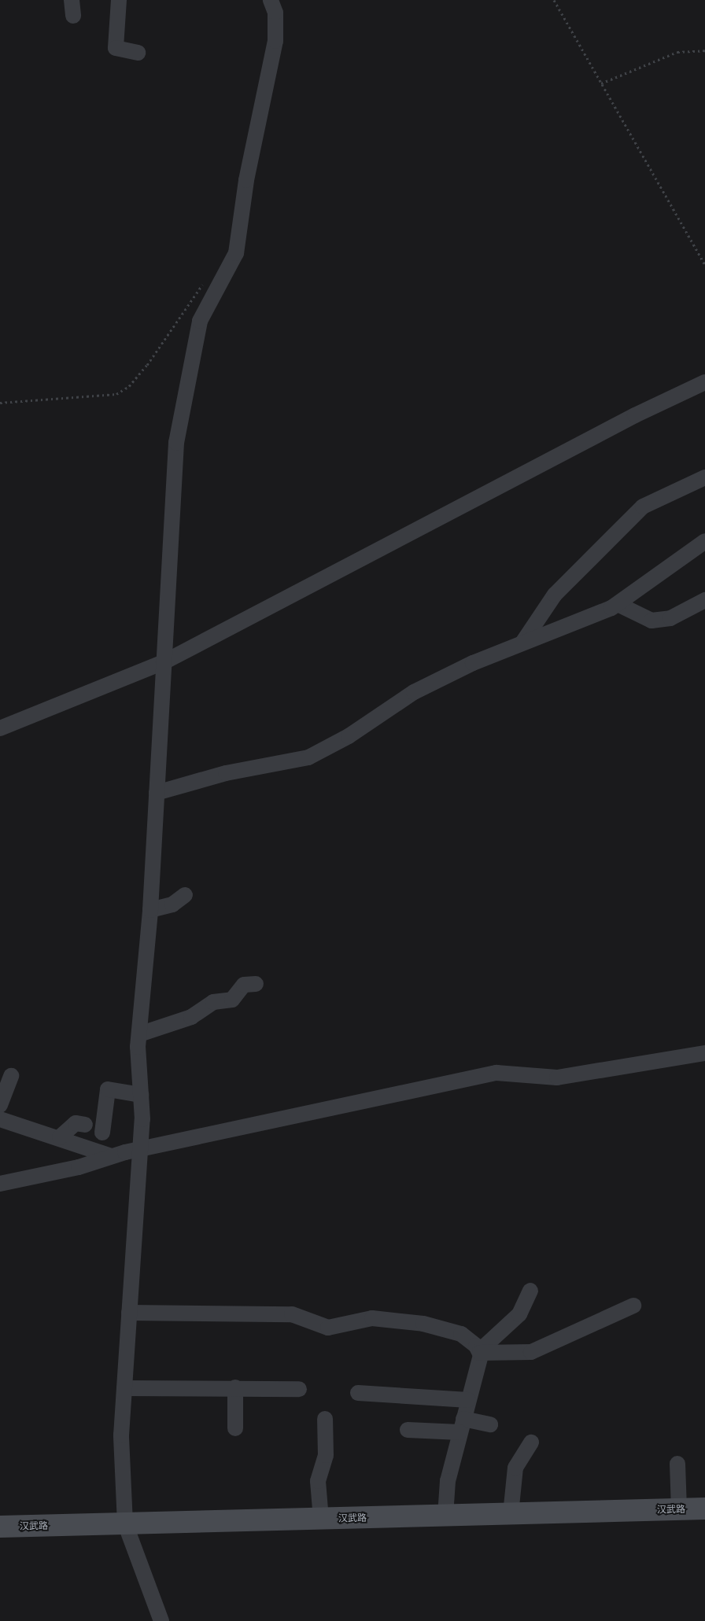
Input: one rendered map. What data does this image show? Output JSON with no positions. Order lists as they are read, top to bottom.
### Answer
{
  "streets": {
    "main road": ["汉武路"]
  }
}
